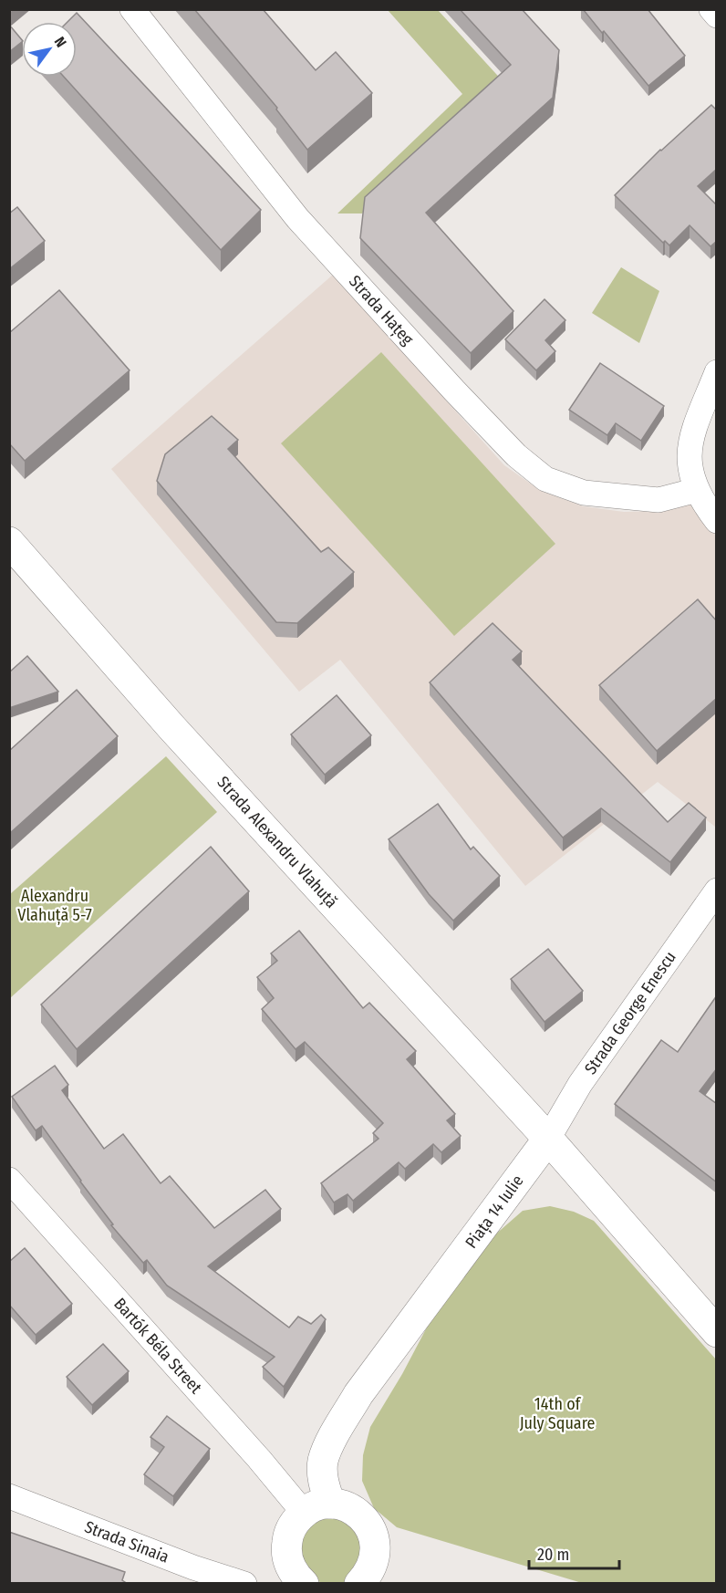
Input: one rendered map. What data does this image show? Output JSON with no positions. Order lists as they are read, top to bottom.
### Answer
{
  "streets": {
    "main road": ["Strada Alexandru Vlahuță", "Piața 14 Iulie"],
    "street": [
      "Strada Hațeg",
      "Strada George Enescu",
      "Bartók Béla Street",
      "Strada Sinaia"
    ]
  },
  "crossings": [
    ["Strada Alexandru Vlahuță", "Strada George Enescu"],
    ["Strada Alexandru Vlahuță", "Piața 14 Iulie"],
    ["Strada George Enescu", "Piața 14 Iulie"],
    ["Piața 14 Iulie", "Bartók Béla Street"]
  ],
  "parks": ["Alexandru Vlahuță 5-7", "14th of July Square"],
  "scale_bar": "20 m",
  "north": "top right"
}
